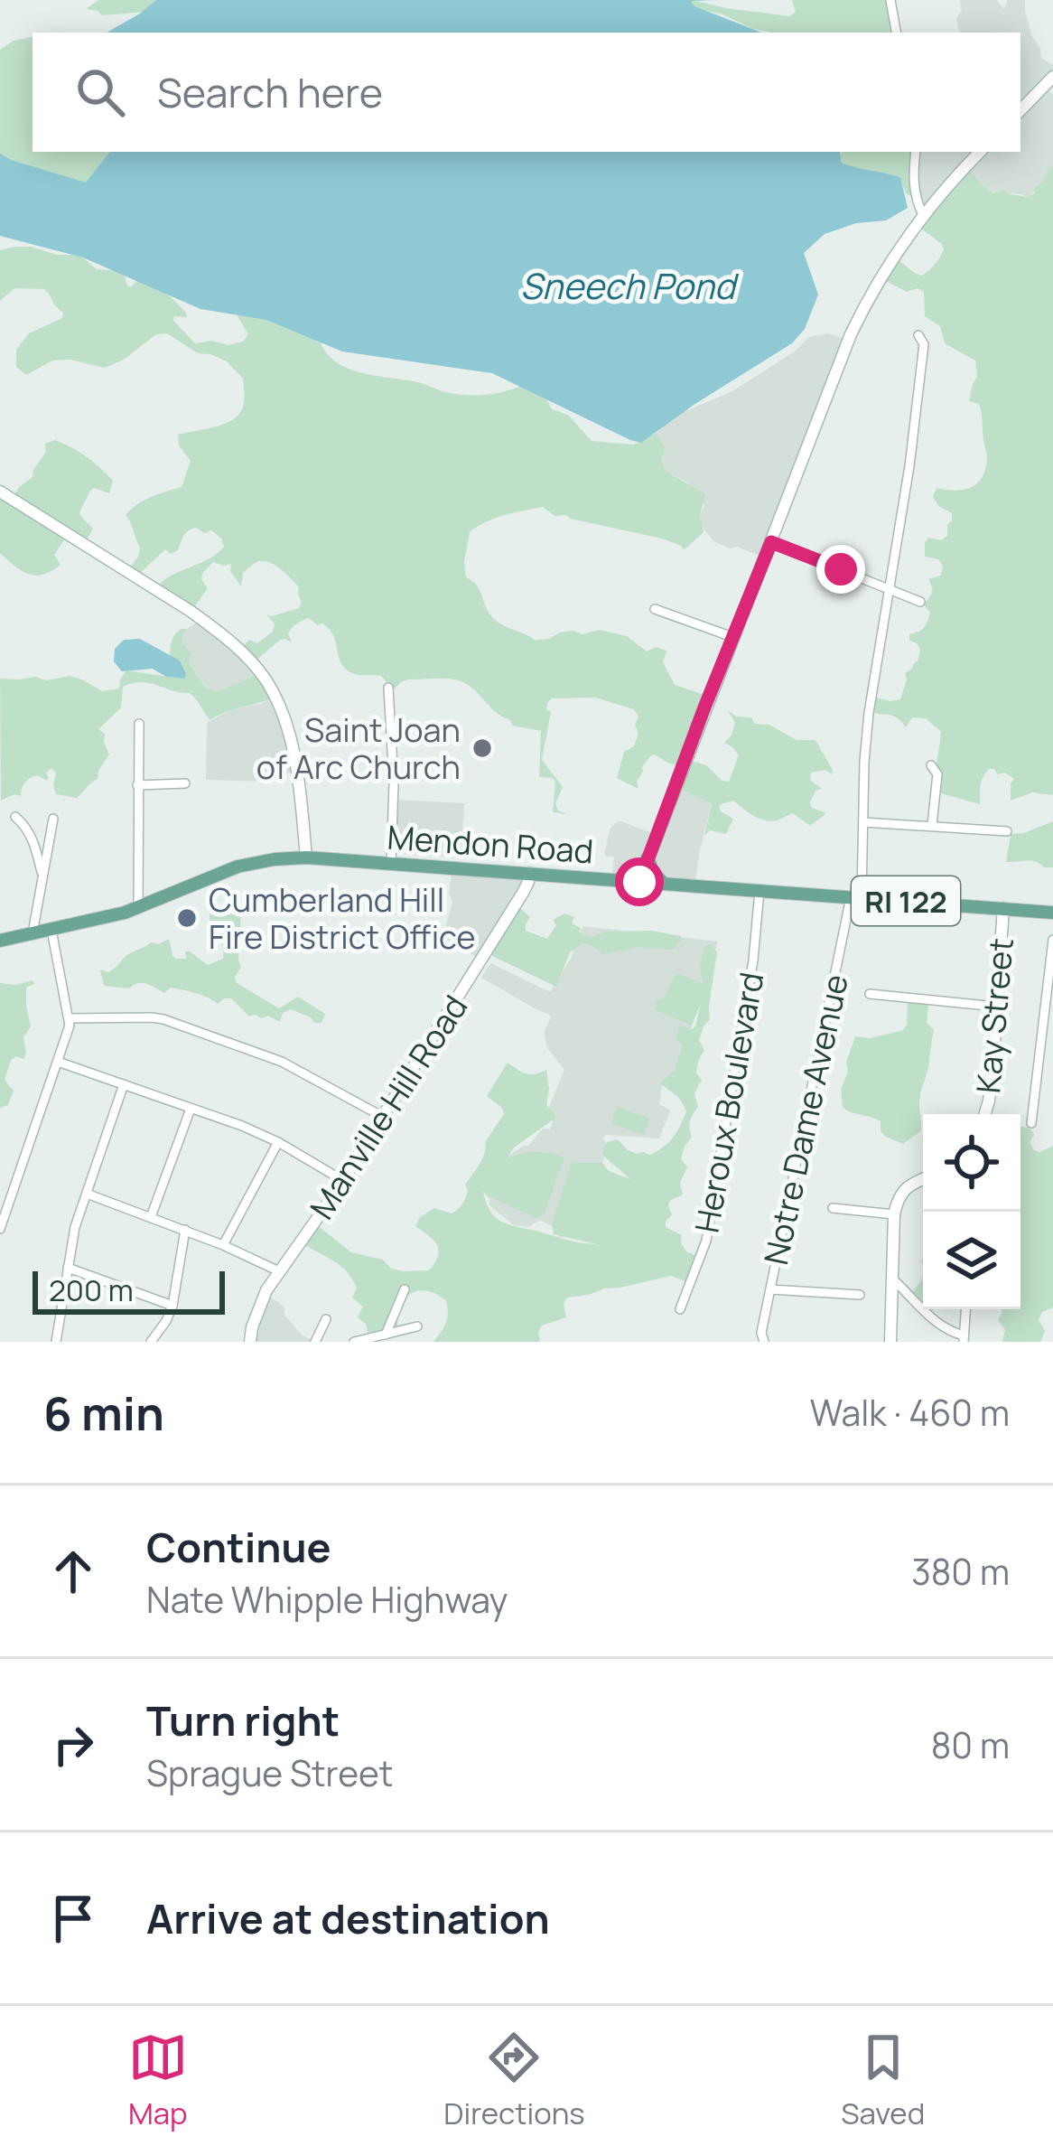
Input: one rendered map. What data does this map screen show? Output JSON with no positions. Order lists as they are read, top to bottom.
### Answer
{
  "streets": {
    "main road": [
      "Mendon Road",
      "RI 122",
      "Kay Street",
      "Manville Hill Road"
    ],
    "street": ["Heroux Boulevard", "Notre Dame Avenue"]
  },
  "crossings": [
    ["Mendon Road", "Kay Street"],
    ["Mendon Road", "Heroux Boulevard"],
    ["Mendon Road", "Manville Hill Road"],
    ["Mendon Road", "Notre Dame Avenue"]
  ],
  "water": ["Sneech Pond"],
  "places": ["Saint Joan of Arc Church", "Cumberland Hill Fire District Office"],
  "scale_bar": "200 m",
  "page": {
    "search": "Search here",
    "scale": "200 m",
    "heading": ["6 min", "Walk · 460 m"],
    "list": [
      ["Continue", "Nate Whipple Highway", "380 m"],
      ["Turn right", "Sprague Street", "80 m"],
      "Arrive at destination"
    ],
    "nav": ["Map", "Directions", "Saved"]
  }
}
